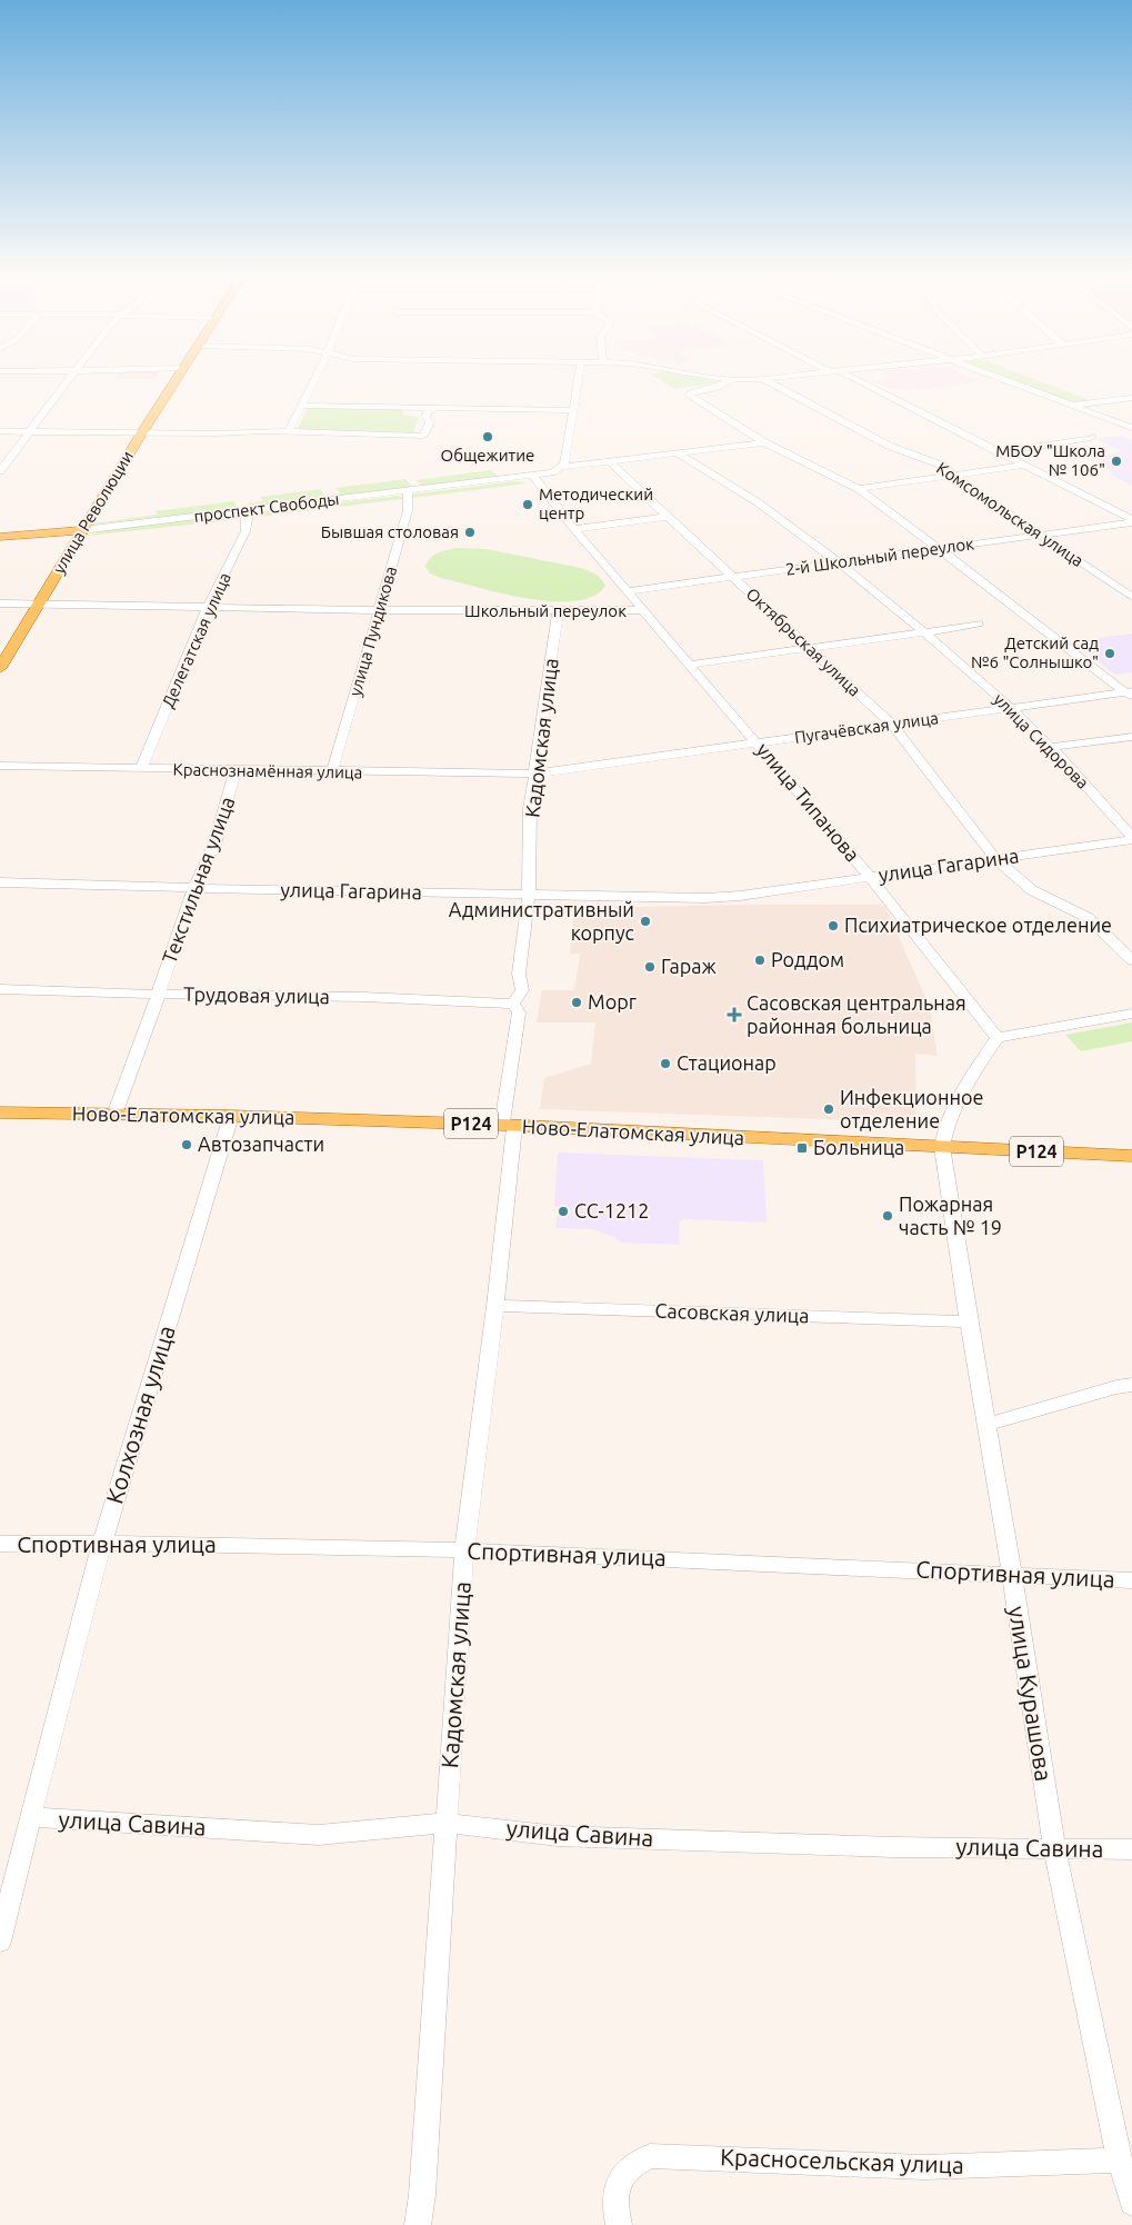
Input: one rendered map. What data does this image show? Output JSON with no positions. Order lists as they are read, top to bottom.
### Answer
{
  "streets": {
    "main road": [
      "проспект Свободы",
      "улица Революции",
      "Ново-Елатомская улица",
      "Р124"
    ],
    "street": [
      "Комсомольская улица",
      "2-й Школьный переулок",
      "Школьный переулок",
      "улица Пундикова",
      "Делегатская улица",
      "Октябрьская улица",
      "Пугачёвская улица",
      "Кадомская улица",
      "улица Сидорова",
      "Краснознамённая улица",
      "улица Типанова",
      "улица Гагарина",
      "Текстильная улица",
      "Трудовая улица",
      "Сасовская улица",
      "Колхозная улица",
      "Спортивная улица",
      "улица Курашова",
      "улица Савина",
      "Красносельская улица"
    ]
  },
  "crossings": [
    ["проспект Свободы", "улица Революции"],
    ["проспект Свободы", "улица Пундикова"],
    ["проспект Свободы", "Делегатская улица"],
    ["проспект Свободы", "улица Типанова"],
    ["улица Революции", "Школьный переулок"],
    ["Комсомольская улица", "2-й Школьный переулок"],
    ["2-й Школьный переулок", "Октябрьская улица"],
    ["2-й Школьный переулок", "улица Сидорова"],
    ["2-й Школьный переулок", "улица Типанова"],
    ["Школьный переулок", "улица Пундикова"],
    ["Школьный переулок", "Делегатская улица"],
    ["Школьный переулок", "Кадомская улица"],
    ["Школьный переулок", "улица Типанова"],
    ["улица Пундикова", "Краснознамённая улица"],
    ["Делегатская улица", "Краснознамённая улица"],
    ["Октябрьская улица", "Пугачёвская улица"],
    ["Октябрьская улица", "улица Гагарина"],
    ["Пугачёвская улица", "Кадомская улица"],
    ["Пугачёвская улица", "улица Сидорова"],
    ["Пугачёвская улица", "Краснознамённая улица"],
    ["Пугачёвская улица", "улица Типанова"],
    ["Кадомская улица", "Краснознамённая улица"],
    ["Кадомская улица", "улица Гагарина"],
    ["Кадомская улица", "Трудовая улица"],
    ["Кадомская улица", "Ново-Елатомская улица"],
    ["Кадомская улица", "Сасовская улица"],
    ["Кадомская улица", "Спортивная улица"],
    ["Кадомская улица", "улица Савина"],
    ["улица Сидорова", "улица Гагарина"],
    ["Краснознамённая улица", "Текстильная улица"],
    ["улица Типанова", "улица Гагарина"],
    ["улица Гагарина", "Текстильная улица"],
    ["Текстильная улица", "Трудовая улица"],
    ["Текстильная улица", "Ново-Елатомская улица"],
    ["Ново-Елатомская улица", "Колхозная улица"],
    ["Ново-Елатомская улица", "улица Курашова"],
    ["Сасовская улица", "улица Курашова"],
    ["Колхозная улица", "Спортивная улица"],
    ["Колхозная улица", "улица Савина"],
    ["Спортивная улица", "улица Курашова"],
    ["улица Курашова", "улица Савина"],
    ["улица Курашова", "Красносельская улица"]
  ],
  "places": {
    "other": [
      "Общежитие",
      "МБОУ \"Школа № 106\"",
      "Методический центр",
      "Бывшая столовая",
      "Детский сад №6 \"Солнышко\"",
      "Административный корпус",
      "Психиатрическое отделение",
      "Роддом",
      "Гараж",
      "Морг",
      "Стационар",
      "Инфекционное отделение",
      "Автозапчасти",
      "СС-1212",
      "Пожарная часть № 19"
    ],
    "health": ["Сасовская центральная районная больница"],
    "transit": ["Больница"]
  }
}
